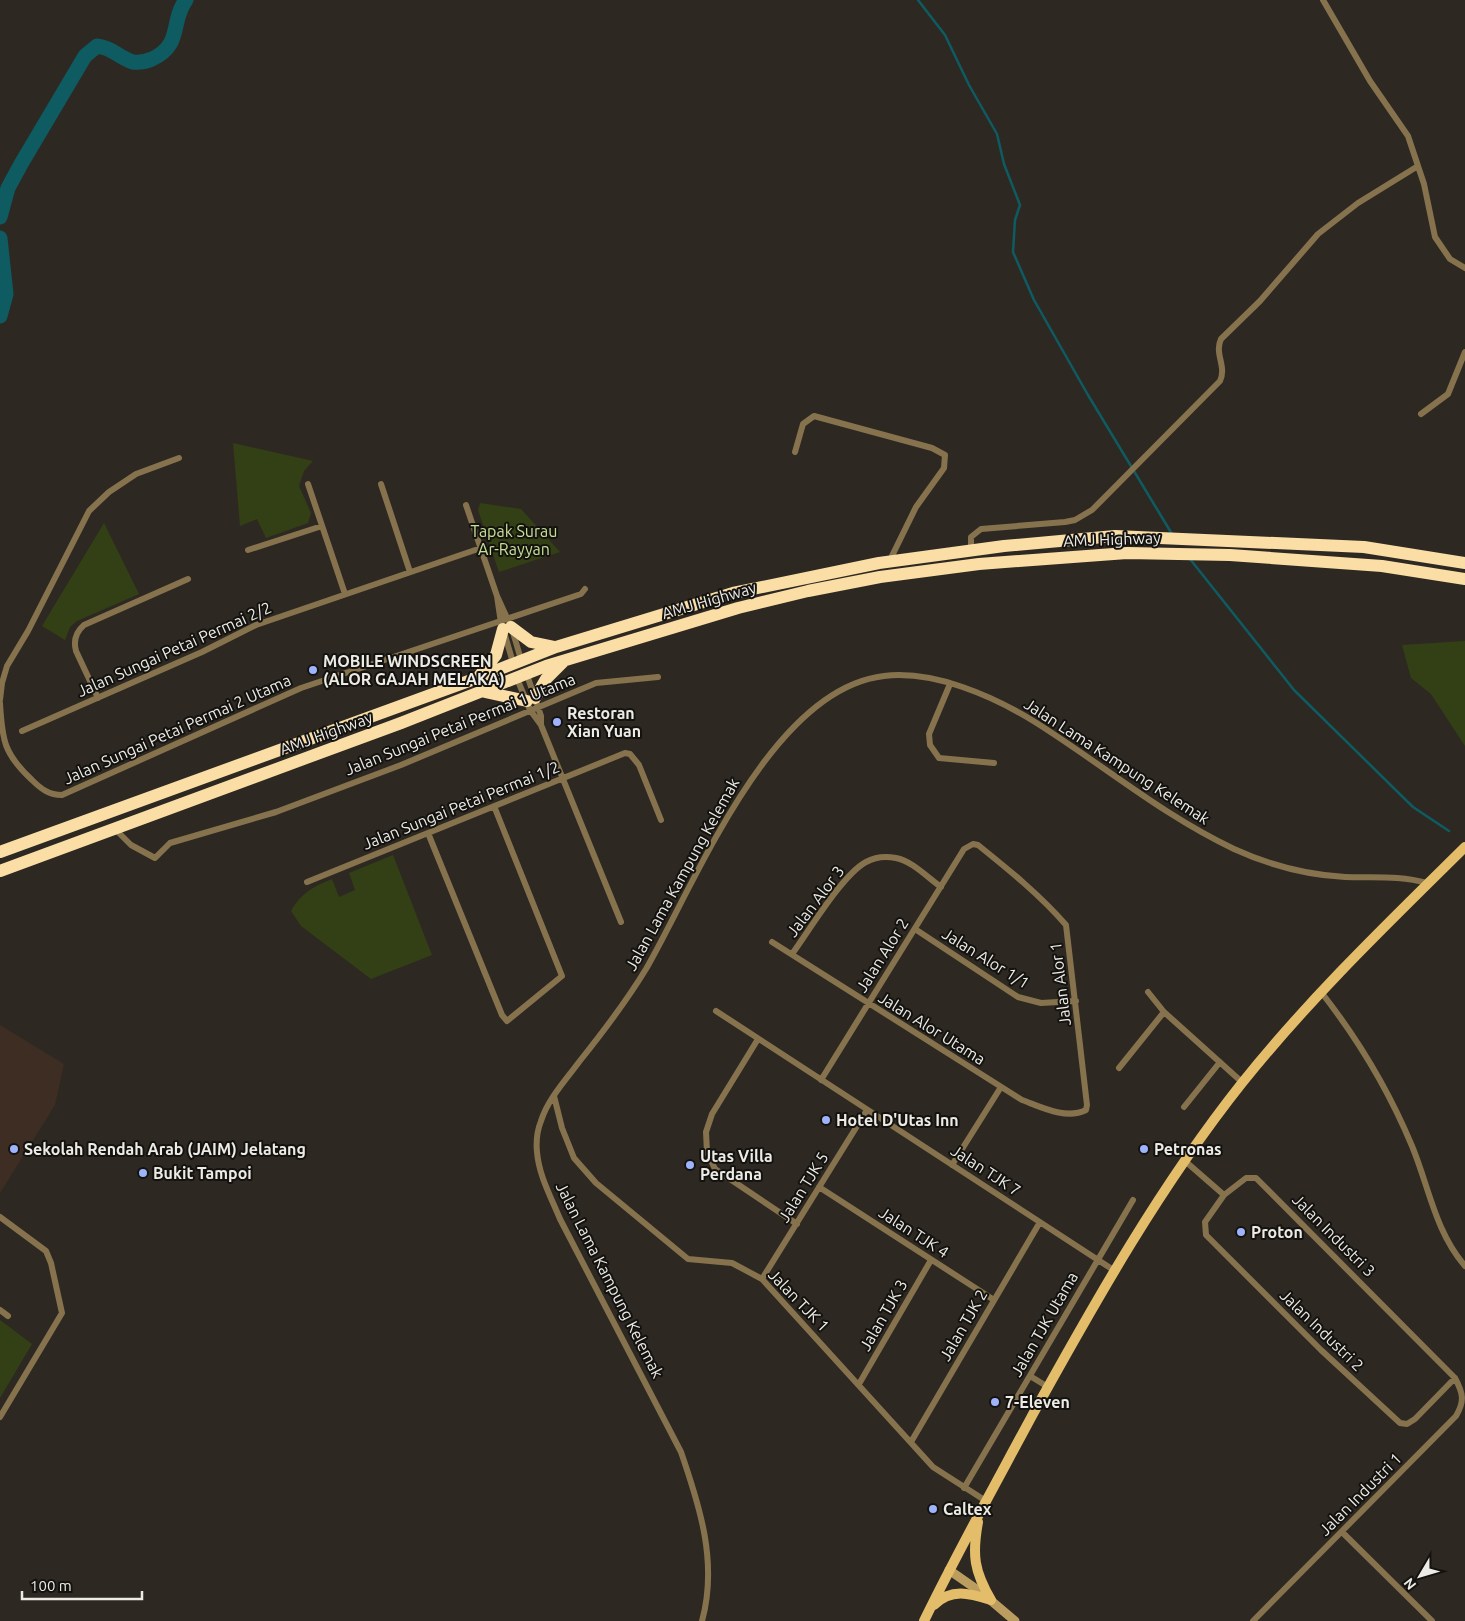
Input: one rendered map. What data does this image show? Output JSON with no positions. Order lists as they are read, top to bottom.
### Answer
{
  "streets": {
    "highway": ["AMJ Highway"],
    "street": [
      "Jalan Sungai Petai Permai 2/2",
      "Jalan Sungai Petai Permai 1 Utama",
      "Jalan Sungai Petai Permai 2 Utama",
      "Jalan Lama Kampung Kelemak",
      "Jalan Sungai Petai Permai 1/2",
      "Jalan Alor 3",
      "Jalan Alor 2",
      "Jalan Alor 1/1",
      "Jalan Alor 1",
      "Jalan Alor Utama",
      "Jalan TJK 7",
      "Jalan TJK 5",
      "Jalan TJK 4",
      "Jalan Industri 3",
      "Jalan TJK 1",
      "Jalan TJK 3",
      "Jalan TJK Utama",
      "Jalan TJK 2",
      "Jalan Industri 2",
      "Jalan Industri 1"
    ]
  },
  "crossings": [
    ["AMJ Highway", "Jalan Sungai Petai Permai 1 Utama"],
    ["Jalan Lama Kampung Kelemak", "Jalan TJK 1"],
    ["Jalan Alor 3", "Jalan Alor 2"],
    ["Jalan Alor 3", "Jalan Alor Utama"],
    ["Jalan Alor 2", "Jalan Alor 1/1"],
    ["Jalan Alor 2", "Jalan Alor 1"],
    ["Jalan Alor 2", "Jalan Alor Utama"],
    ["Jalan Alor 2", "Jalan TJK 7"],
    ["Jalan Alor 1/1", "Jalan Alor 1"],
    ["Jalan Alor 1", "Jalan Alor Utama"],
    ["Jalan TJK 7", "Jalan TJK 5"],
    ["Jalan TJK 7", "Jalan TJK Utama"],
    ["Jalan TJK 7", "Jalan TJK 2"],
    ["Jalan TJK 5", "Jalan TJK 4"],
    ["Jalan TJK 5", "Jalan TJK 1"],
    ["Jalan TJK 4", "Jalan TJK 3"],
    ["Jalan TJK 4", "Jalan TJK 2"],
    ["Jalan Industri 3", "Jalan Industri 2"],
    ["Jalan Industri 3", "Jalan Industri 1"],
    ["Jalan TJK 1", "Jalan TJK 3"],
    ["Jalan TJK 1", "Jalan TJK Utama"],
    ["Jalan TJK 1", "Jalan TJK 2"],
    ["Jalan Industri 2", "Jalan Industri 1"]
  ],
  "parks": ["Tapak Surau Ar-Rayyan"],
  "places": [
    "MOBILE WINDSCREEN (ALOR GAJAH MELAKA)",
    "Restoran Xian Yuan",
    "Hotel D'Utas Inn",
    "Sekolah Rendah Arab (JAIM) Jelatang",
    "Petronas",
    "Utas Villa Perdana",
    "Bukit Tampoi",
    "Proton",
    "7-Eleven",
    "Caltex"
  ],
  "scale_bar": "100 m",
  "north": "bottom left"
}
